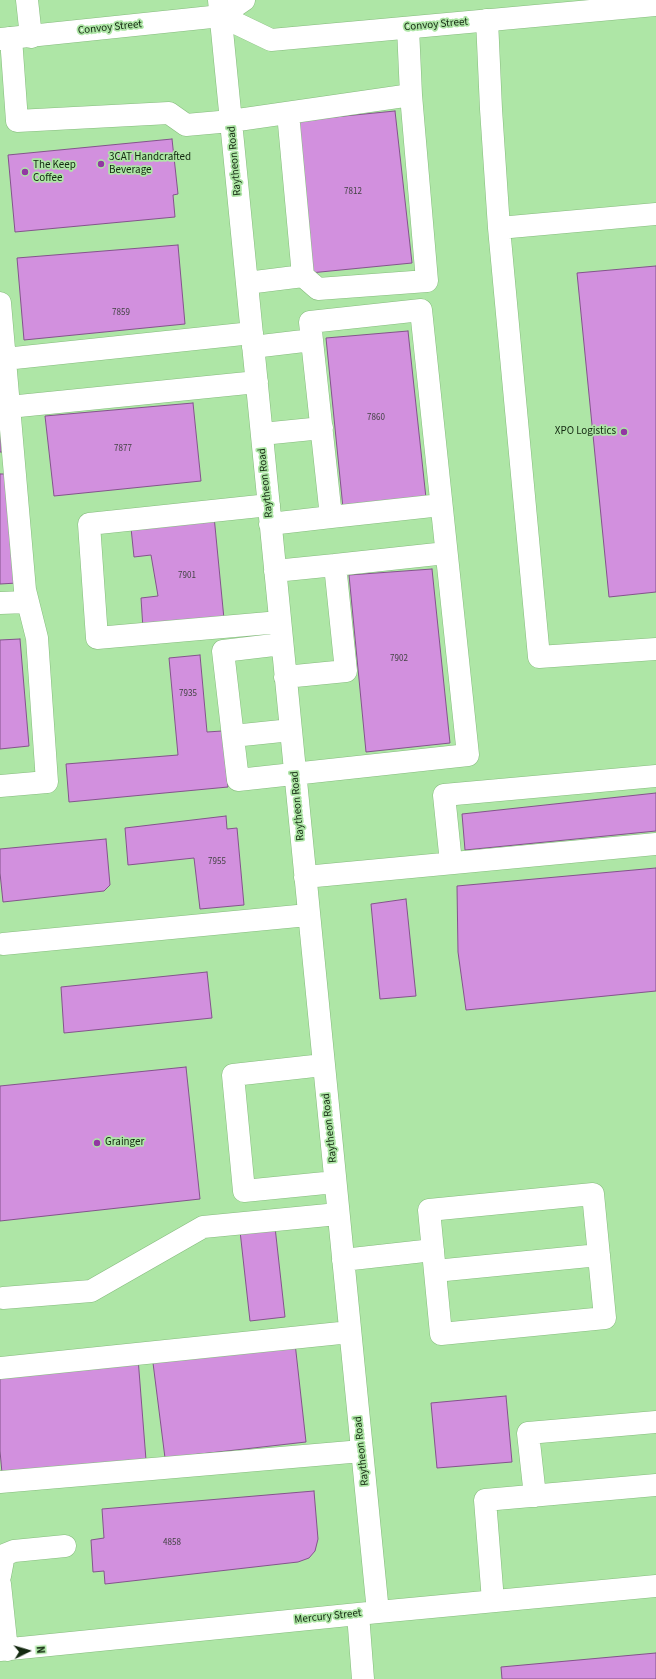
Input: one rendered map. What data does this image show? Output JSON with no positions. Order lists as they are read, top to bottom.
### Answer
{
  "streets": {
    "street": ["Convoy Street", "Raytheon Road", "Mercury Street"]
  },
  "crossings": [
    ["Convoy Street", "Raytheon Road"],
    ["Raytheon Road", "Mercury Street"]
  ],
  "places": [
    "3CAT Handcrafted Beverage",
    "The Keep Coffee",
    "XPO Logistics",
    "Grainger"
  ],
  "house_numbers": [
    "7812",
    "7859",
    "7860",
    "7877",
    "7901",
    "7902",
    "7935",
    "7955",
    "4858"
  ],
  "north": "right"
}
